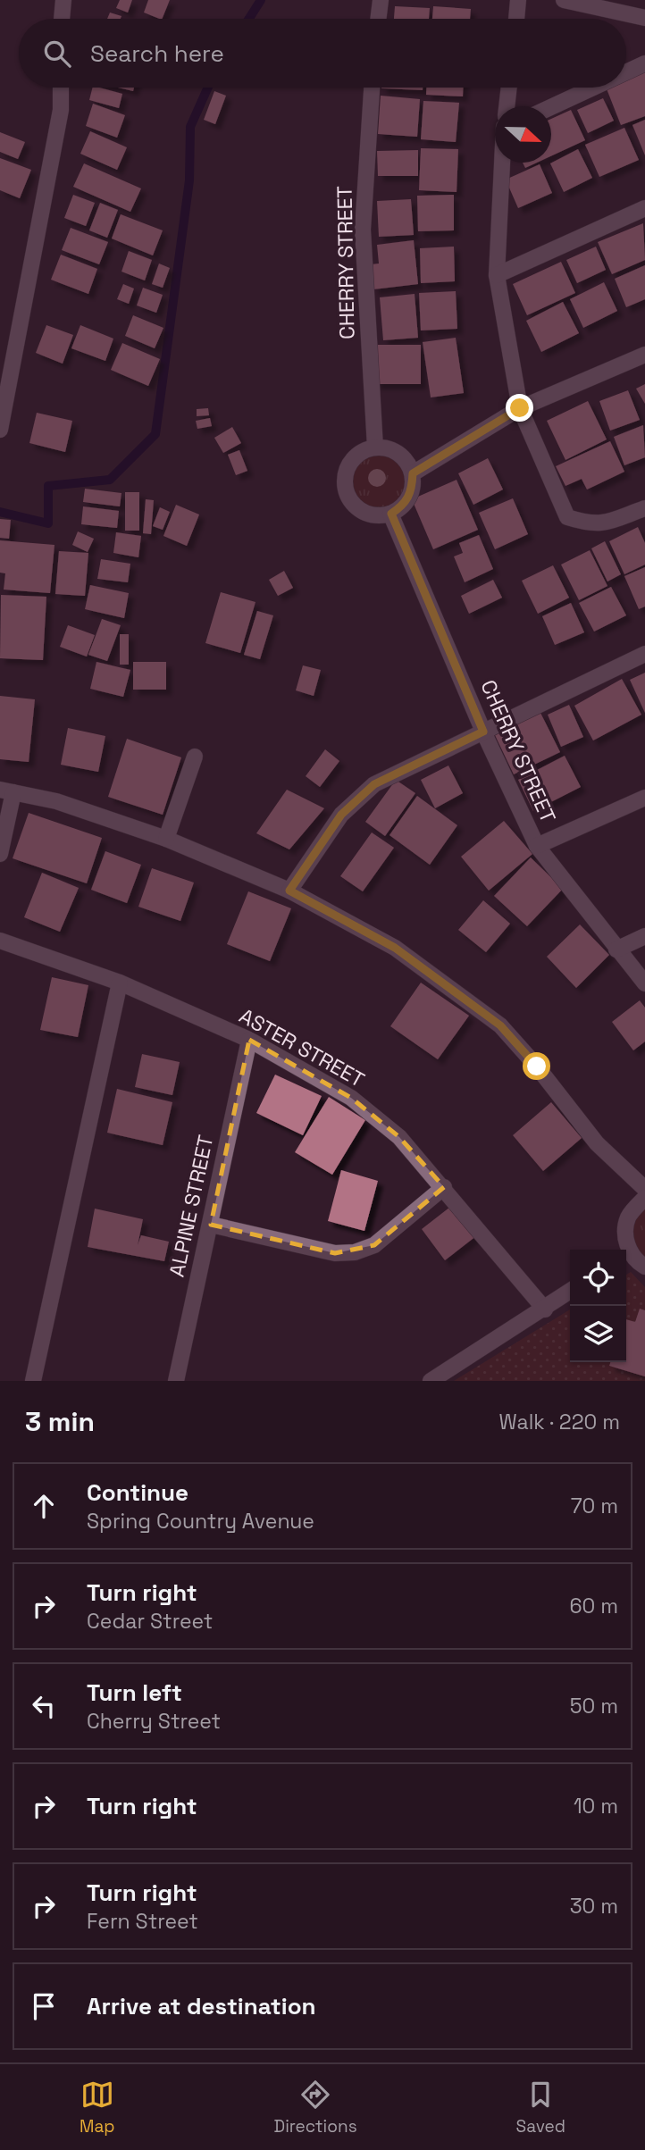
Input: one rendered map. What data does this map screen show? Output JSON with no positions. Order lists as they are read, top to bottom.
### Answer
{
  "streets": {
    "street": ["CHERRY STREET", "ASTER STREET", "ALPINE STREET"]
  },
  "crossings": [
    ["ASTER STREET", "ALPINE STREET"]
  ],
  "north": "right",
  "page": {
    "search": "Search here",
    "heading": ["3 min", "Walk · 220 m"],
    "list": [
      ["Continue", "Spring Country Avenue", "70 m"],
      ["Turn right", "Cedar Street", "60 m"],
      ["Turn left", "Cherry Street", "50 m"],
      ["Turn right", "10 m"],
      ["Turn right", "Fern Street", "30 m"],
      "Arrive at destination"
    ],
    "nav": ["Map", "Directions", "Saved"]
  }
}
